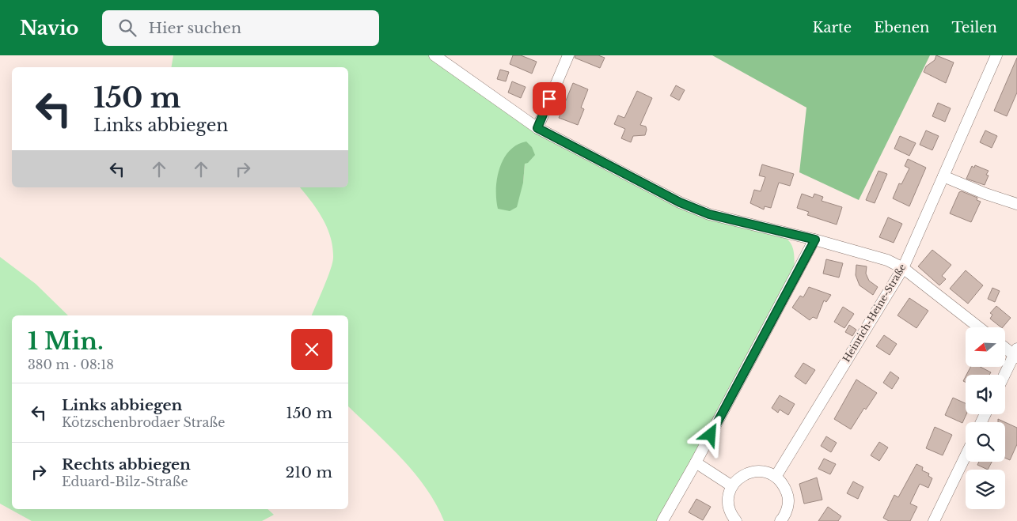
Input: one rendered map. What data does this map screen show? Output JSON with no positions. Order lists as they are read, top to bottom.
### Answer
{
  "streets": {
    "street": ["Heinrich-Heine-Straße"]
  },
  "north": "left",
  "page": {
    "header": "Navio",
    "search": "Hier suchen",
    "nav": ["Karte", "Ebenen", "Teilen"],
    "turn": ["150 m", "Links abbiegen"],
    "heading": ["1 Min.", "380 m · 08:18"],
    "list": [
      {
        "name": "Links abbiegen",
        "note": "Kötzschenbrodaer Straße",
        "value": "150 m"
      },
      {
        "name": "Rechts abbiegen",
        "note": "Eduard-Bilz-Straße",
        "value": "210 m"
      }
    ]
  }
}
